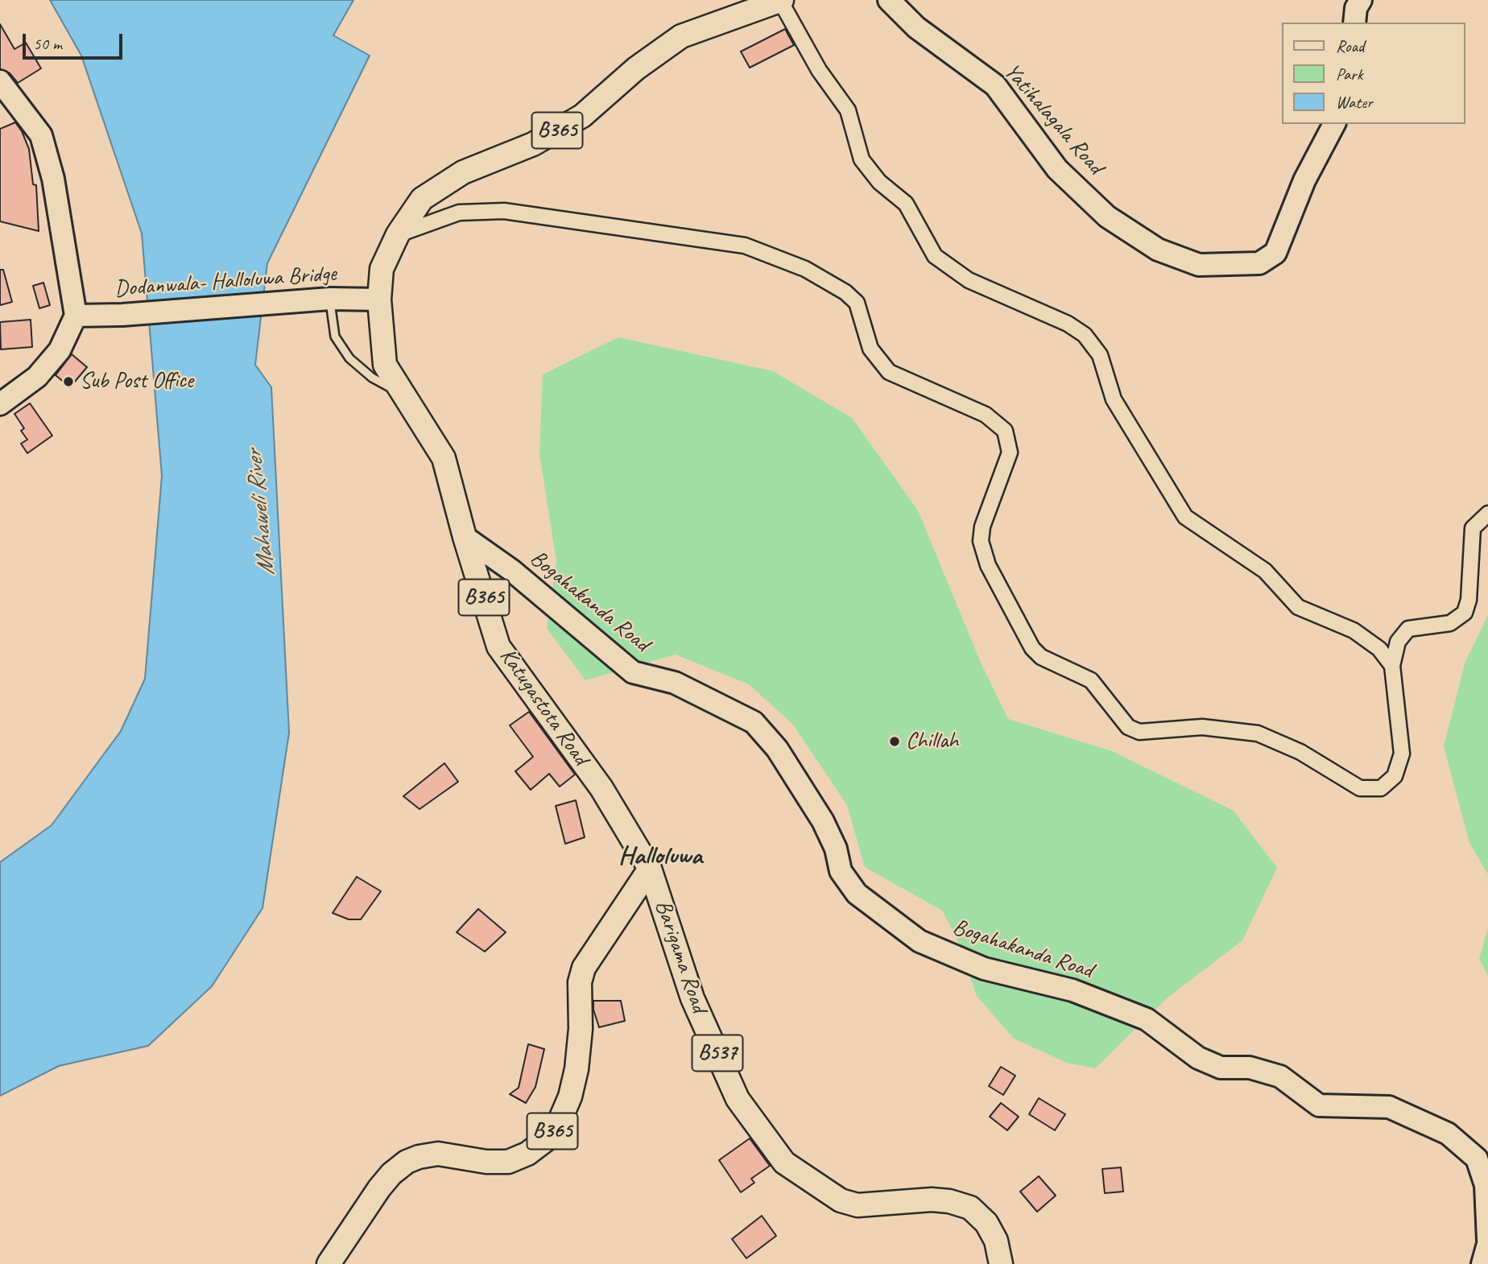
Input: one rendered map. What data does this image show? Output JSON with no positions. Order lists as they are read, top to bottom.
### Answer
{
  "streets": {
    "main road": [
      "B365",
      "Katugastota Road",
      "Barigama Road",
      "B537"
    ],
    "street": ["Yatihalagala Road", "Dodanwala- Halloluwa Bridge", "Bogahakanda Road"]
  },
  "crossings": [
    ["B365", "Katugastota Road"],
    ["B365", "Barigama Road"],
    ["Dodanwala- Halloluwa Bridge", "Katugastota Road"],
    ["Bogahakanda Road", "Katugastota Road"],
    ["Katugastota Road", "Barigama Road"]
  ],
  "districts": ["Halloluwa"],
  "water": ["Mahaweli River"],
  "places": ["Sub Post Office", "Chillah"],
  "legend": ["Road", "Park", "Water"],
  "scale_bar": "50 m"
}
